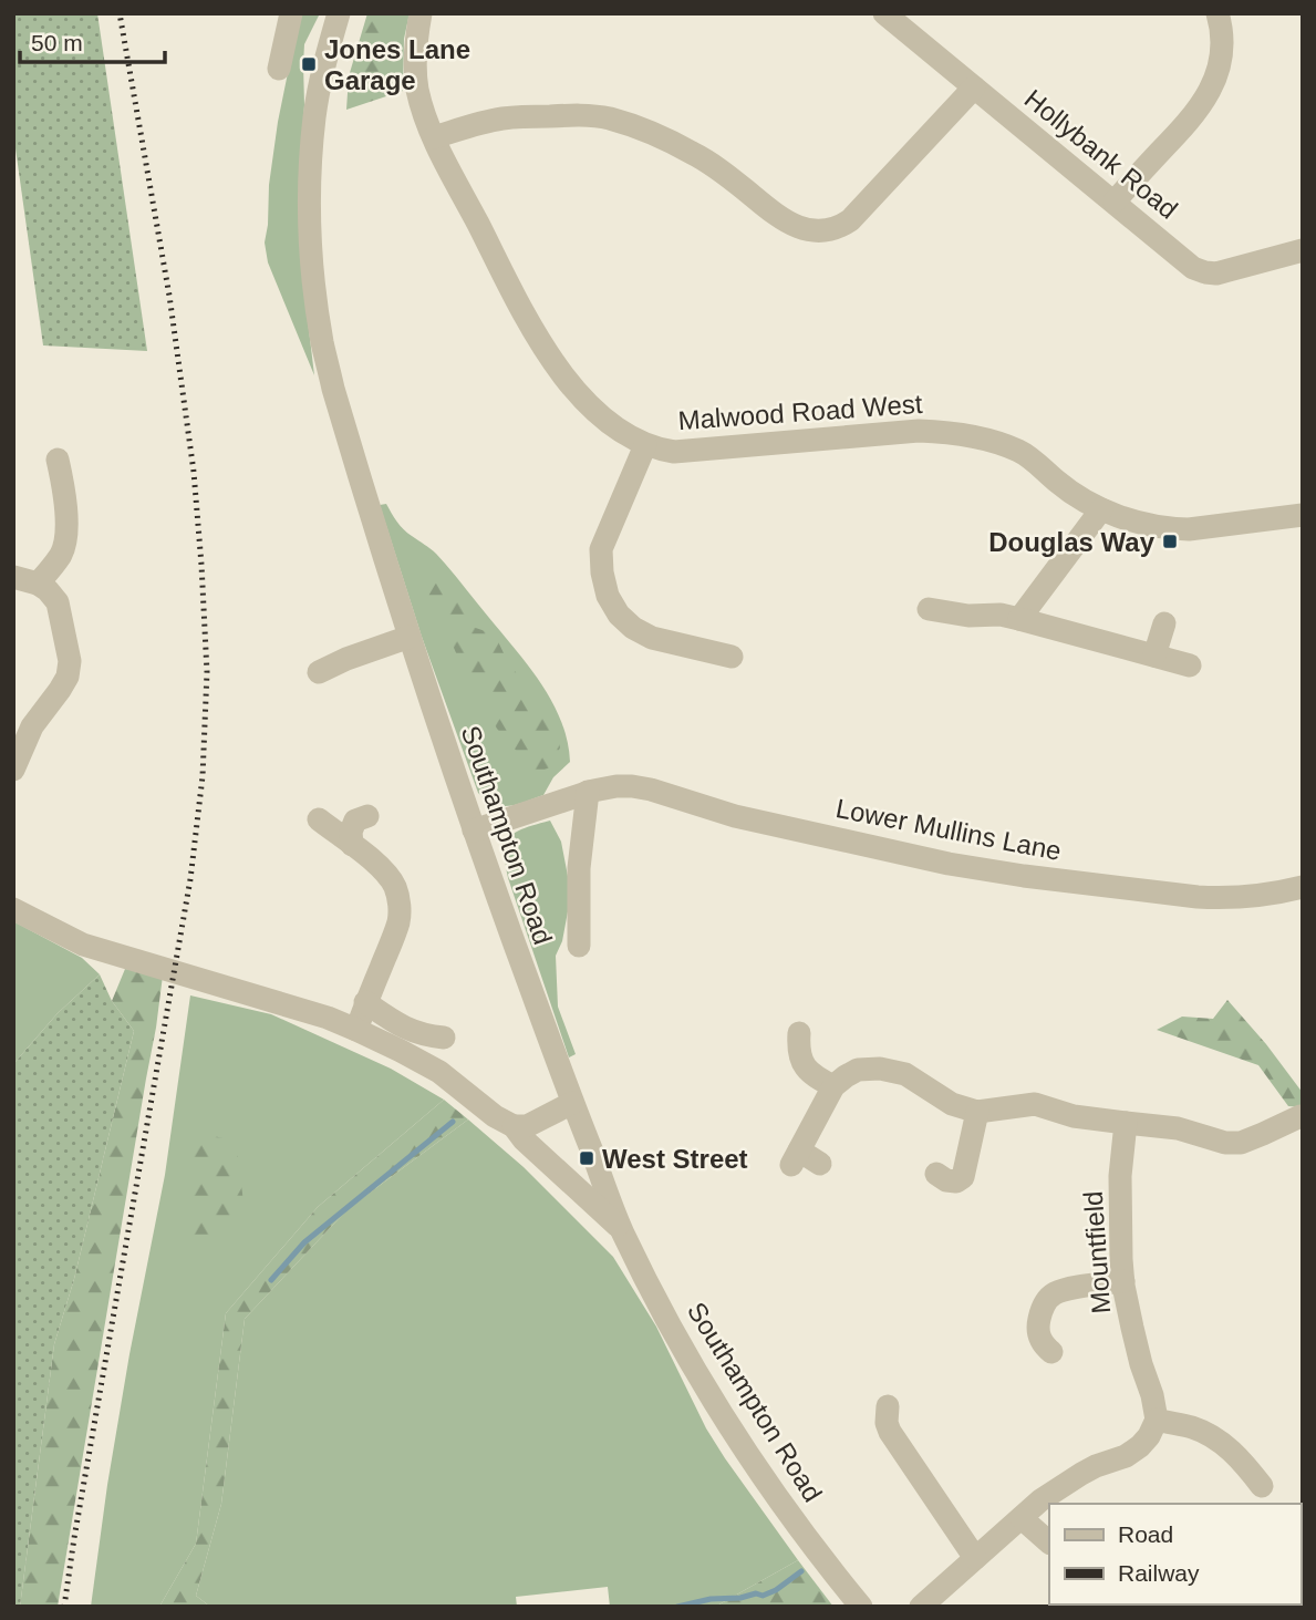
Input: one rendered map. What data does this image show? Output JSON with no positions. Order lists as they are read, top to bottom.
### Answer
{
  "streets": {
    "street": [
      "Hollybank Road",
      "Malwood Road West",
      "Lower Mullins Lane",
      "Southampton Road",
      "Mountfield"
    ]
  },
  "crossings": [
    ["Lower Mullins Lane", "Southampton Road"]
  ],
  "places": {
    "transit": ["Jones Lane Garage", "Douglas Way", "West Street"]
  },
  "legend": ["Road", "Railway"],
  "scale_bar": "50 m"
}
